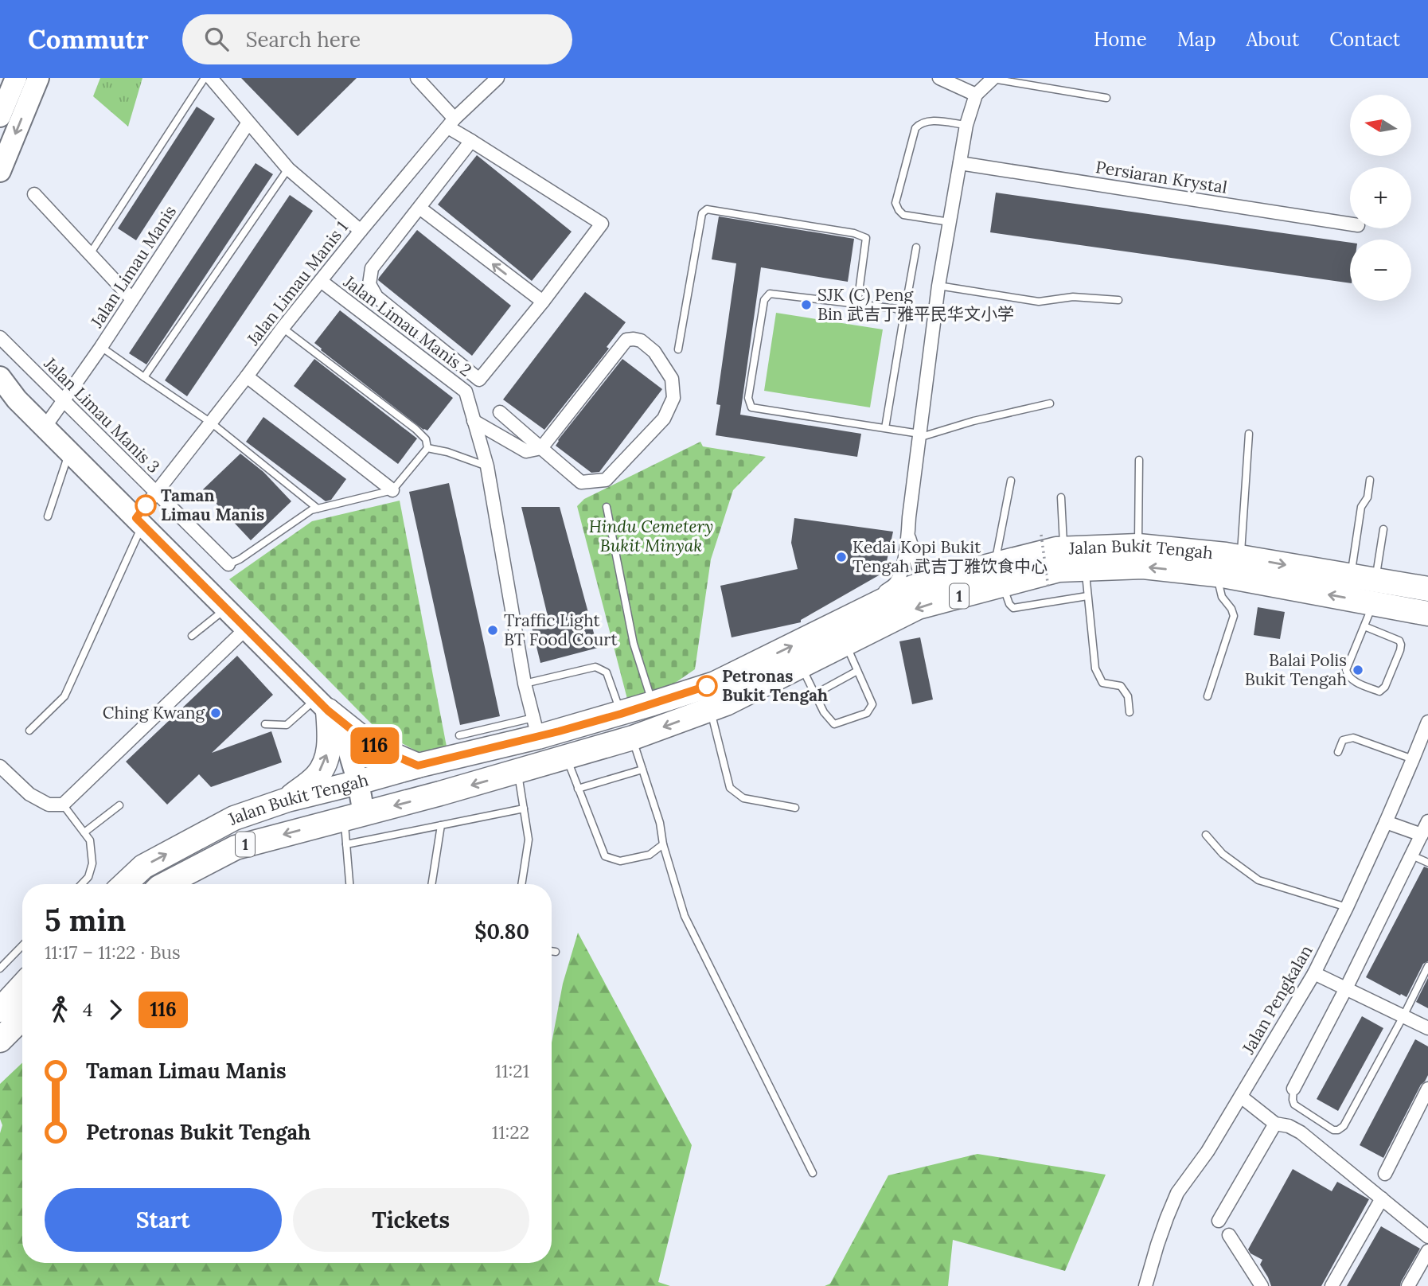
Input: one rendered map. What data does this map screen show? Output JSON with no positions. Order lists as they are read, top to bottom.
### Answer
{
  "streets": {
    "highway": ["Jalan Bukit Tengah", "1"],
    "street": [
      "Persiaran Krystal",
      "Jalan Limau Manis",
      "Jalan Limau Manis 1",
      "Jalan Limau Manis 2",
      "Jalan Limau Manis 3",
      "Jalan Pengkalan"
    ]
  },
  "crossings": [
    ["Jalan Limau Manis", "Jalan Limau Manis 3"],
    ["Jalan Limau Manis 1", "Jalan Limau Manis 2"],
    ["Jalan Limau Manis 1", "Jalan Limau Manis 3"],
    ["Jalan Limau Manis 2", "Jalan Bukit Tengah"]
  ],
  "parks": ["Hindu Cemetery Bukit Minyak"],
  "places": [
    "SJK (C) Peng Bin 武吉丁雅平民华文小学",
    "Taman Limau Manis",
    "Kedai Kopi Bukit Tengah 武吉丁雅饮食中心",
    "Traffic Light BT Food Court",
    "Balai Polis Bukit Tengah",
    "Petronas Bukit Tengah",
    "Ching Kwang"
  ],
  "lines": ["bus line 116"],
  "north": "left",
  "page": {
    "header": "Commutr",
    "search": "Search here",
    "nav": [
      "Home",
      "Map",
      "About",
      "Contact"
    ],
    "on_map": "116",
    "map_buttons": ["+", "−"],
    "heading": ["5 min", "11:17 – 11:22 · Bus", "$0.80"],
    "legs": ["4", "116"],
    "list": [
      {
        "name": "Taman Limau Manis",
        "value": "11:21"
      },
      {
        "name": "Petronas Bukit Tengah",
        "value": "11:22"
      }
    ],
    "buttons": ["Start", "Tickets"]
  }
}
